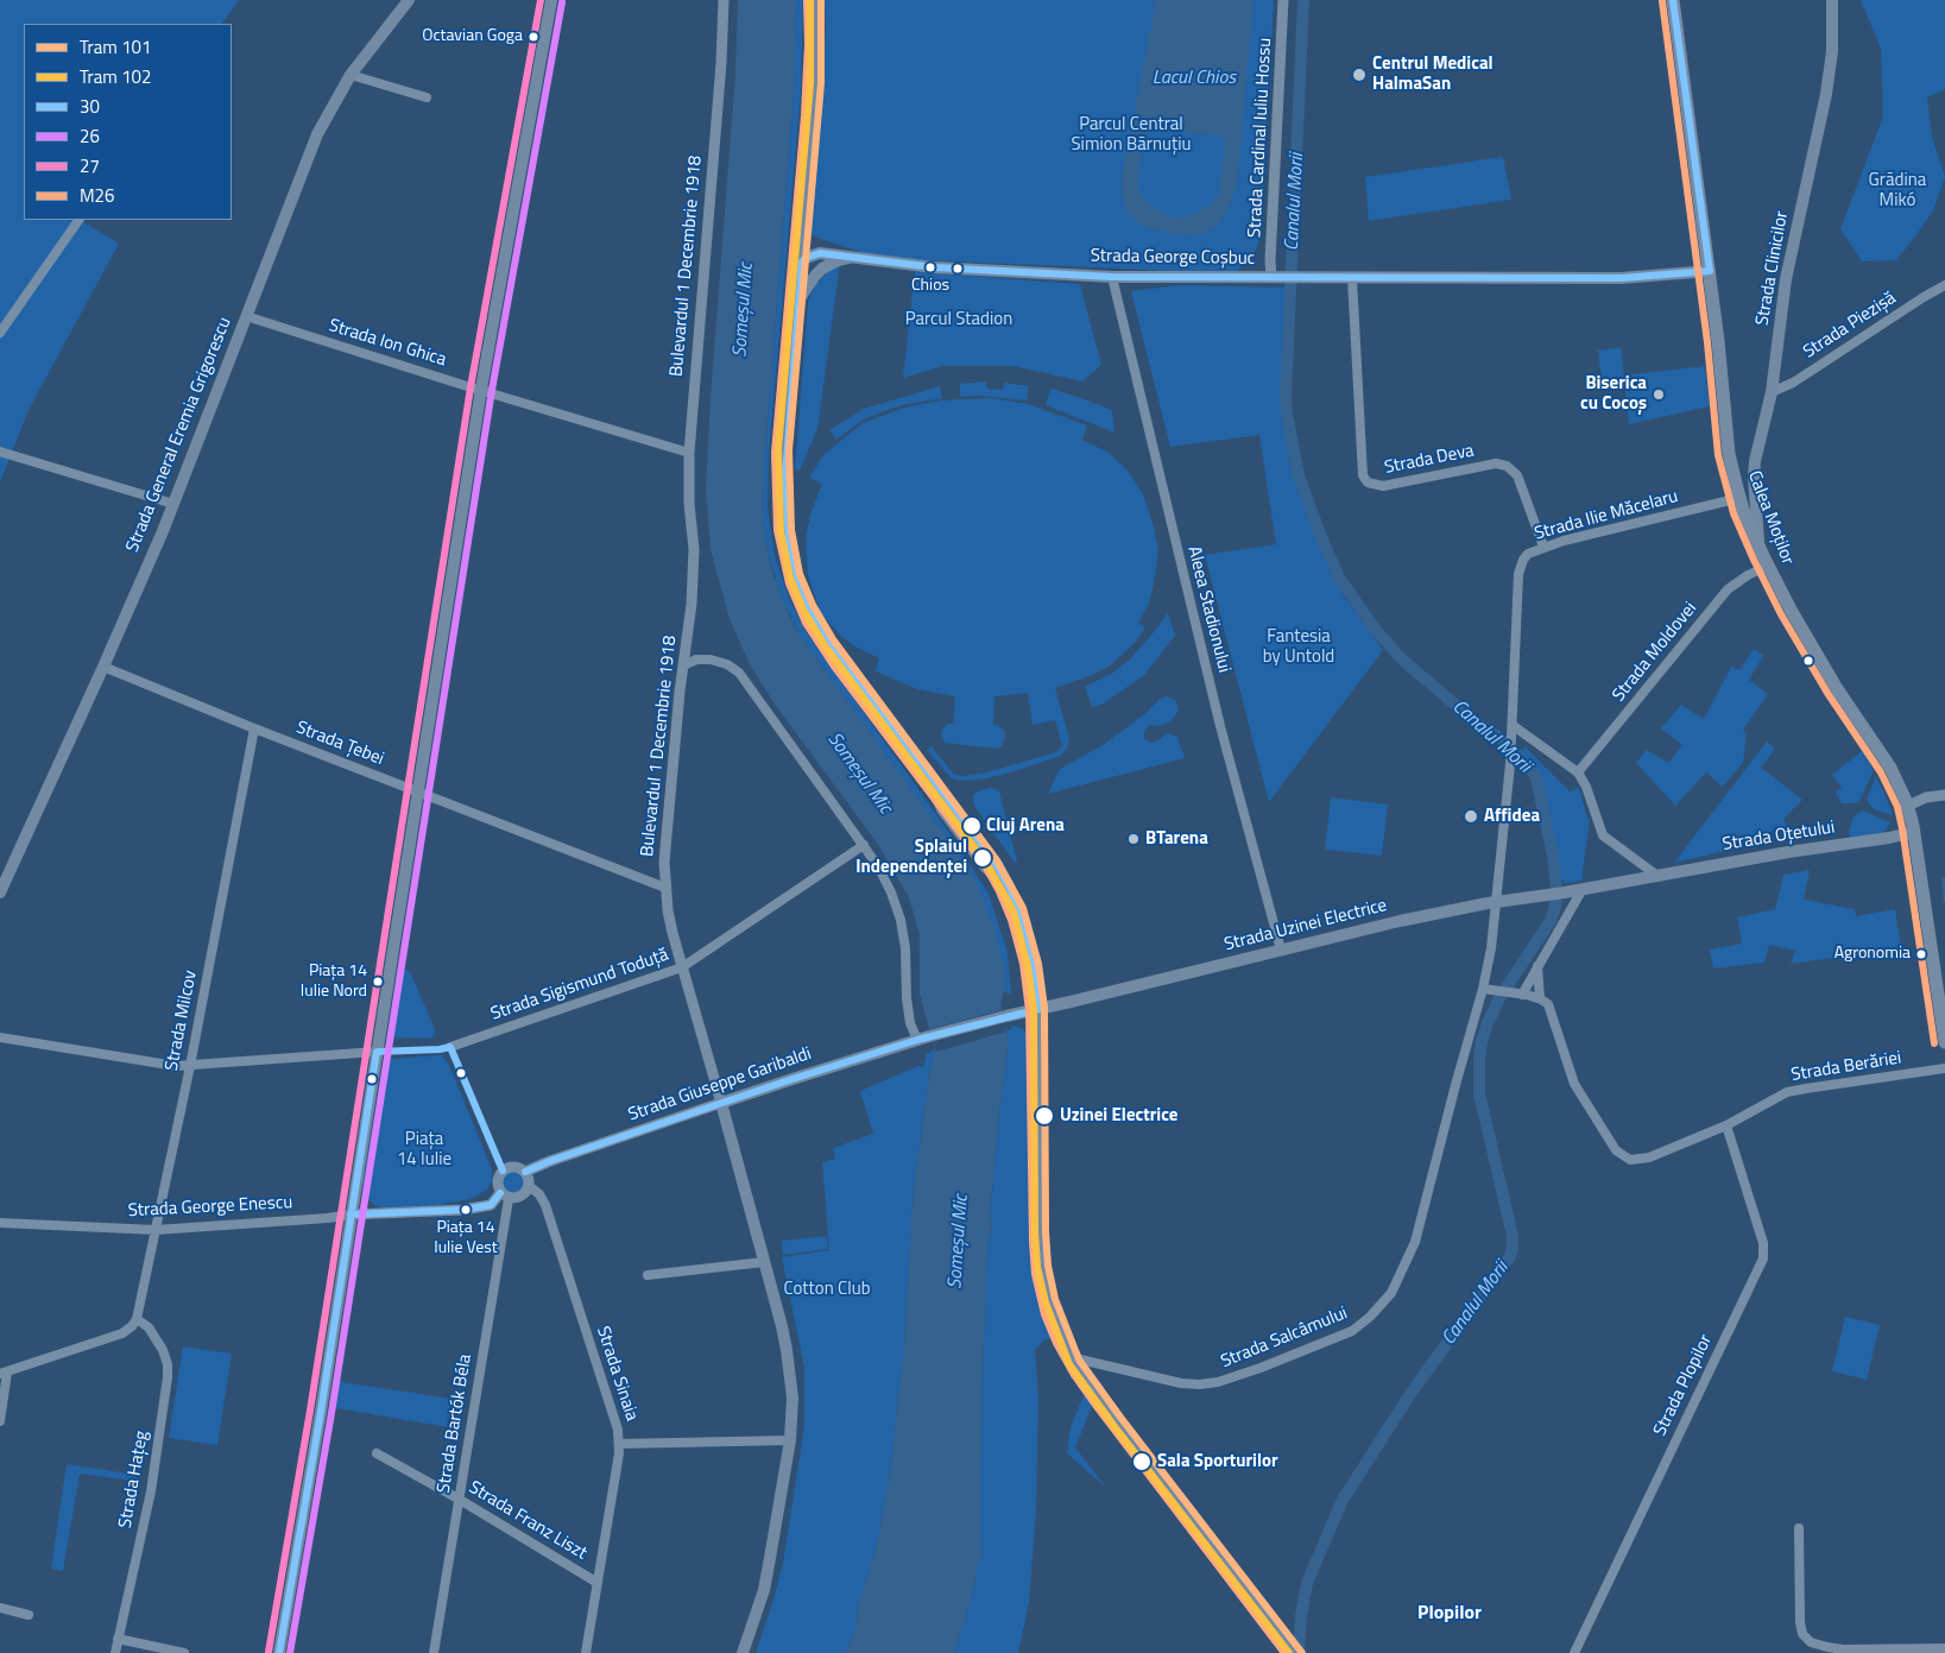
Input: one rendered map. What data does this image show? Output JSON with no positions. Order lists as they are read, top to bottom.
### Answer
{
  "streets": {
    "main road": [
      "Strada George Coșbuc",
      "Bulevardul 1 Decembrie 1918",
      "Strada Clinicilor",
      "Strada General Eremia Grigorescu",
      "Calea Moților",
      "Strada Oțetului",
      "Strada Uzinei Electrice",
      "Strada Giuseppe Garibaldi"
    ],
    "street": [
      "Strada Cardinal Iuliu Hossu",
      "Strada Piezișă",
      "Strada Ion Ghica",
      "Strada Deva",
      "Strada Ilie Măcelaru",
      "Aleea Stadionului",
      "Strada Moldovei",
      "Strada Țebei",
      "Strada Sigismund Toduță",
      "Strada Milcov",
      "Strada Berăriei",
      "Strada George Enescu",
      "Strada Salcâmului",
      "Strada Sinaia",
      "Strada Plopilor",
      "Strada Bartók Béla",
      "Strada Hațeg",
      "Strada Franz Liszt"
    ]
  },
  "crossings": [
    ["Strada Cardinal Iuliu Hossu", "Strada George Coșbuc"],
    ["Strada George Coșbuc", "Strada Deva"],
    ["Strada George Coșbuc", "Calea Moților"],
    ["Strada George Coșbuc", "Aleea Stadionului"],
    ["Bulevardul 1 Decembrie 1918", "Strada Ion Ghica"],
    ["Bulevardul 1 Decembrie 1918", "Strada Țebei"],
    ["Bulevardul 1 Decembrie 1918", "Strada Sigismund Toduță"],
    ["Bulevardul 1 Decembrie 1918", "Strada Giuseppe Garibaldi"],
    ["Strada Clinicilor", "Strada Piezișă"],
    ["Strada Clinicilor", "Calea Moților"],
    ["Strada Ion Ghica", "Strada General Eremia Grigorescu"],
    ["Strada General Eremia Grigorescu", "Strada Țebei"],
    ["Strada Deva", "Strada Ilie Măcelaru"],
    ["Strada Ilie Măcelaru", "Calea Moților"],
    ["Strada Ilie Măcelaru", "Strada Uzinei Electrice"],
    ["Strada Ilie Măcelaru", "Strada Salcâmului"],
    ["Calea Moților", "Strada Moldovei"],
    ["Calea Moților", "Strada Oțetului"],
    ["Aleea Stadionului", "Strada Uzinei Electrice"],
    ["Strada Țebei", "Strada Milcov"],
    ["Strada Oțetului", "Strada Uzinei Electrice"],
    ["Strada Uzinei Electrice", "Strada Giuseppe Garibaldi"],
    ["Strada Milcov", "Strada George Enescu"],
    ["Strada Milcov", "Strada Hațeg"],
    ["Strada Berăriei", "Strada Plopilor"],
    ["Strada Giuseppe Garibaldi", "Strada Sinaia"],
    ["Strada Giuseppe Garibaldi", "Strada Bartók Béla"],
    ["Strada Sinaia", "Strada Bartók Béla"],
    ["Strada Sinaia", "Strada Franz Liszt"],
    ["Strada Bartók Béla", "Strada Franz Liszt"]
  ],
  "districts": ["Plopilor"],
  "water": ["Lacul Chios", "Canalul Morii", "Someșul Mic"],
  "parks": [
    "Parcul Central Simion Bărnuțiu",
    "Grădina Mikó",
    "Parcul Stadion",
    "Fantesia by Untold",
    "Piața 14 Iulie",
    "Cotton Club"
  ],
  "places": [
    "Octavian Goga",
    "Centrul Medical HalmaSan",
    "Chios",
    "Biserica cu Cocoș",
    "Affidea",
    "Cluj Arena",
    "BTarena",
    "Splaiul Independenței",
    "Agronomia",
    "Piața 14 Iulie Nord",
    "Uzinei Electrice",
    "Piața 14 Iulie Vest",
    "Sala Sporturilor"
  ],
  "lines": [
    "tram line 101",
    "tram line 102",
    "transit line 30",
    "transit line 27",
    "transit line M26",
    "transit line 26"
  ],
  "legend": [
    "Tram 101",
    "Tram 102",
    "30",
    "26",
    "27",
    "M26"
  ]
}
